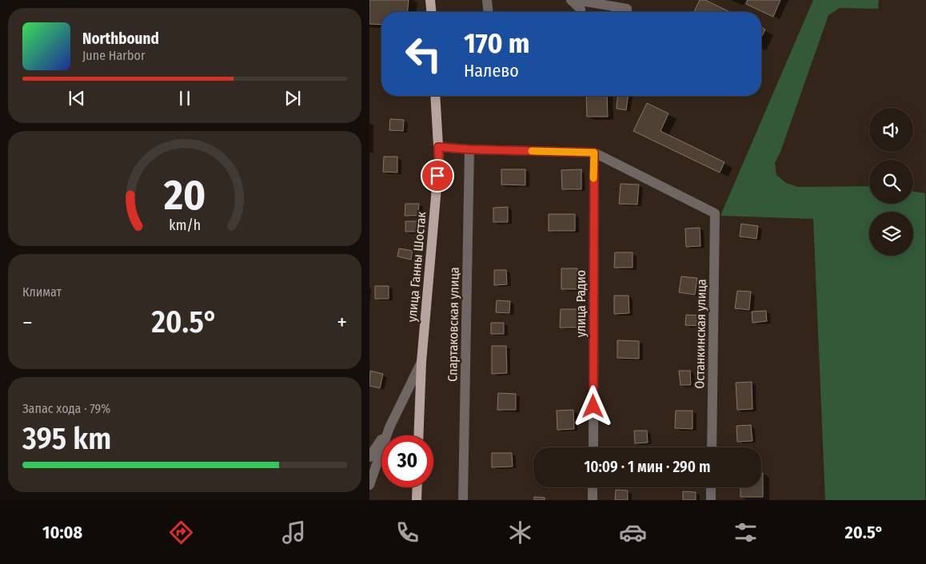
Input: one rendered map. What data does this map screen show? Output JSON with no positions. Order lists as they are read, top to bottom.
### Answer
{
  "streets": {
    "main road": ["улица Ганны Шостак"],
    "street": ["улица Радио", "Спартаковская улица", "Останкинская улица"]
  },
  "crossings": [
    ["улица Радио", "Останкинская улица"]
  ],
  "page": {
    "turn": ["170 m", "Налево"],
    "song": ["Northbound", "June Harbor"],
    "tile": [
      "Климат",
      ["Запас хода · 79%", "395 km"]
    ],
    "heat": ["−", "20.5°", "+"],
    "limit": "30",
    "trip": "10:09 · 1 мин · 290 m",
    "tabs": ["10:08", "20.5°"],
    "gauge": ["20", "km/h"]
  }
}
